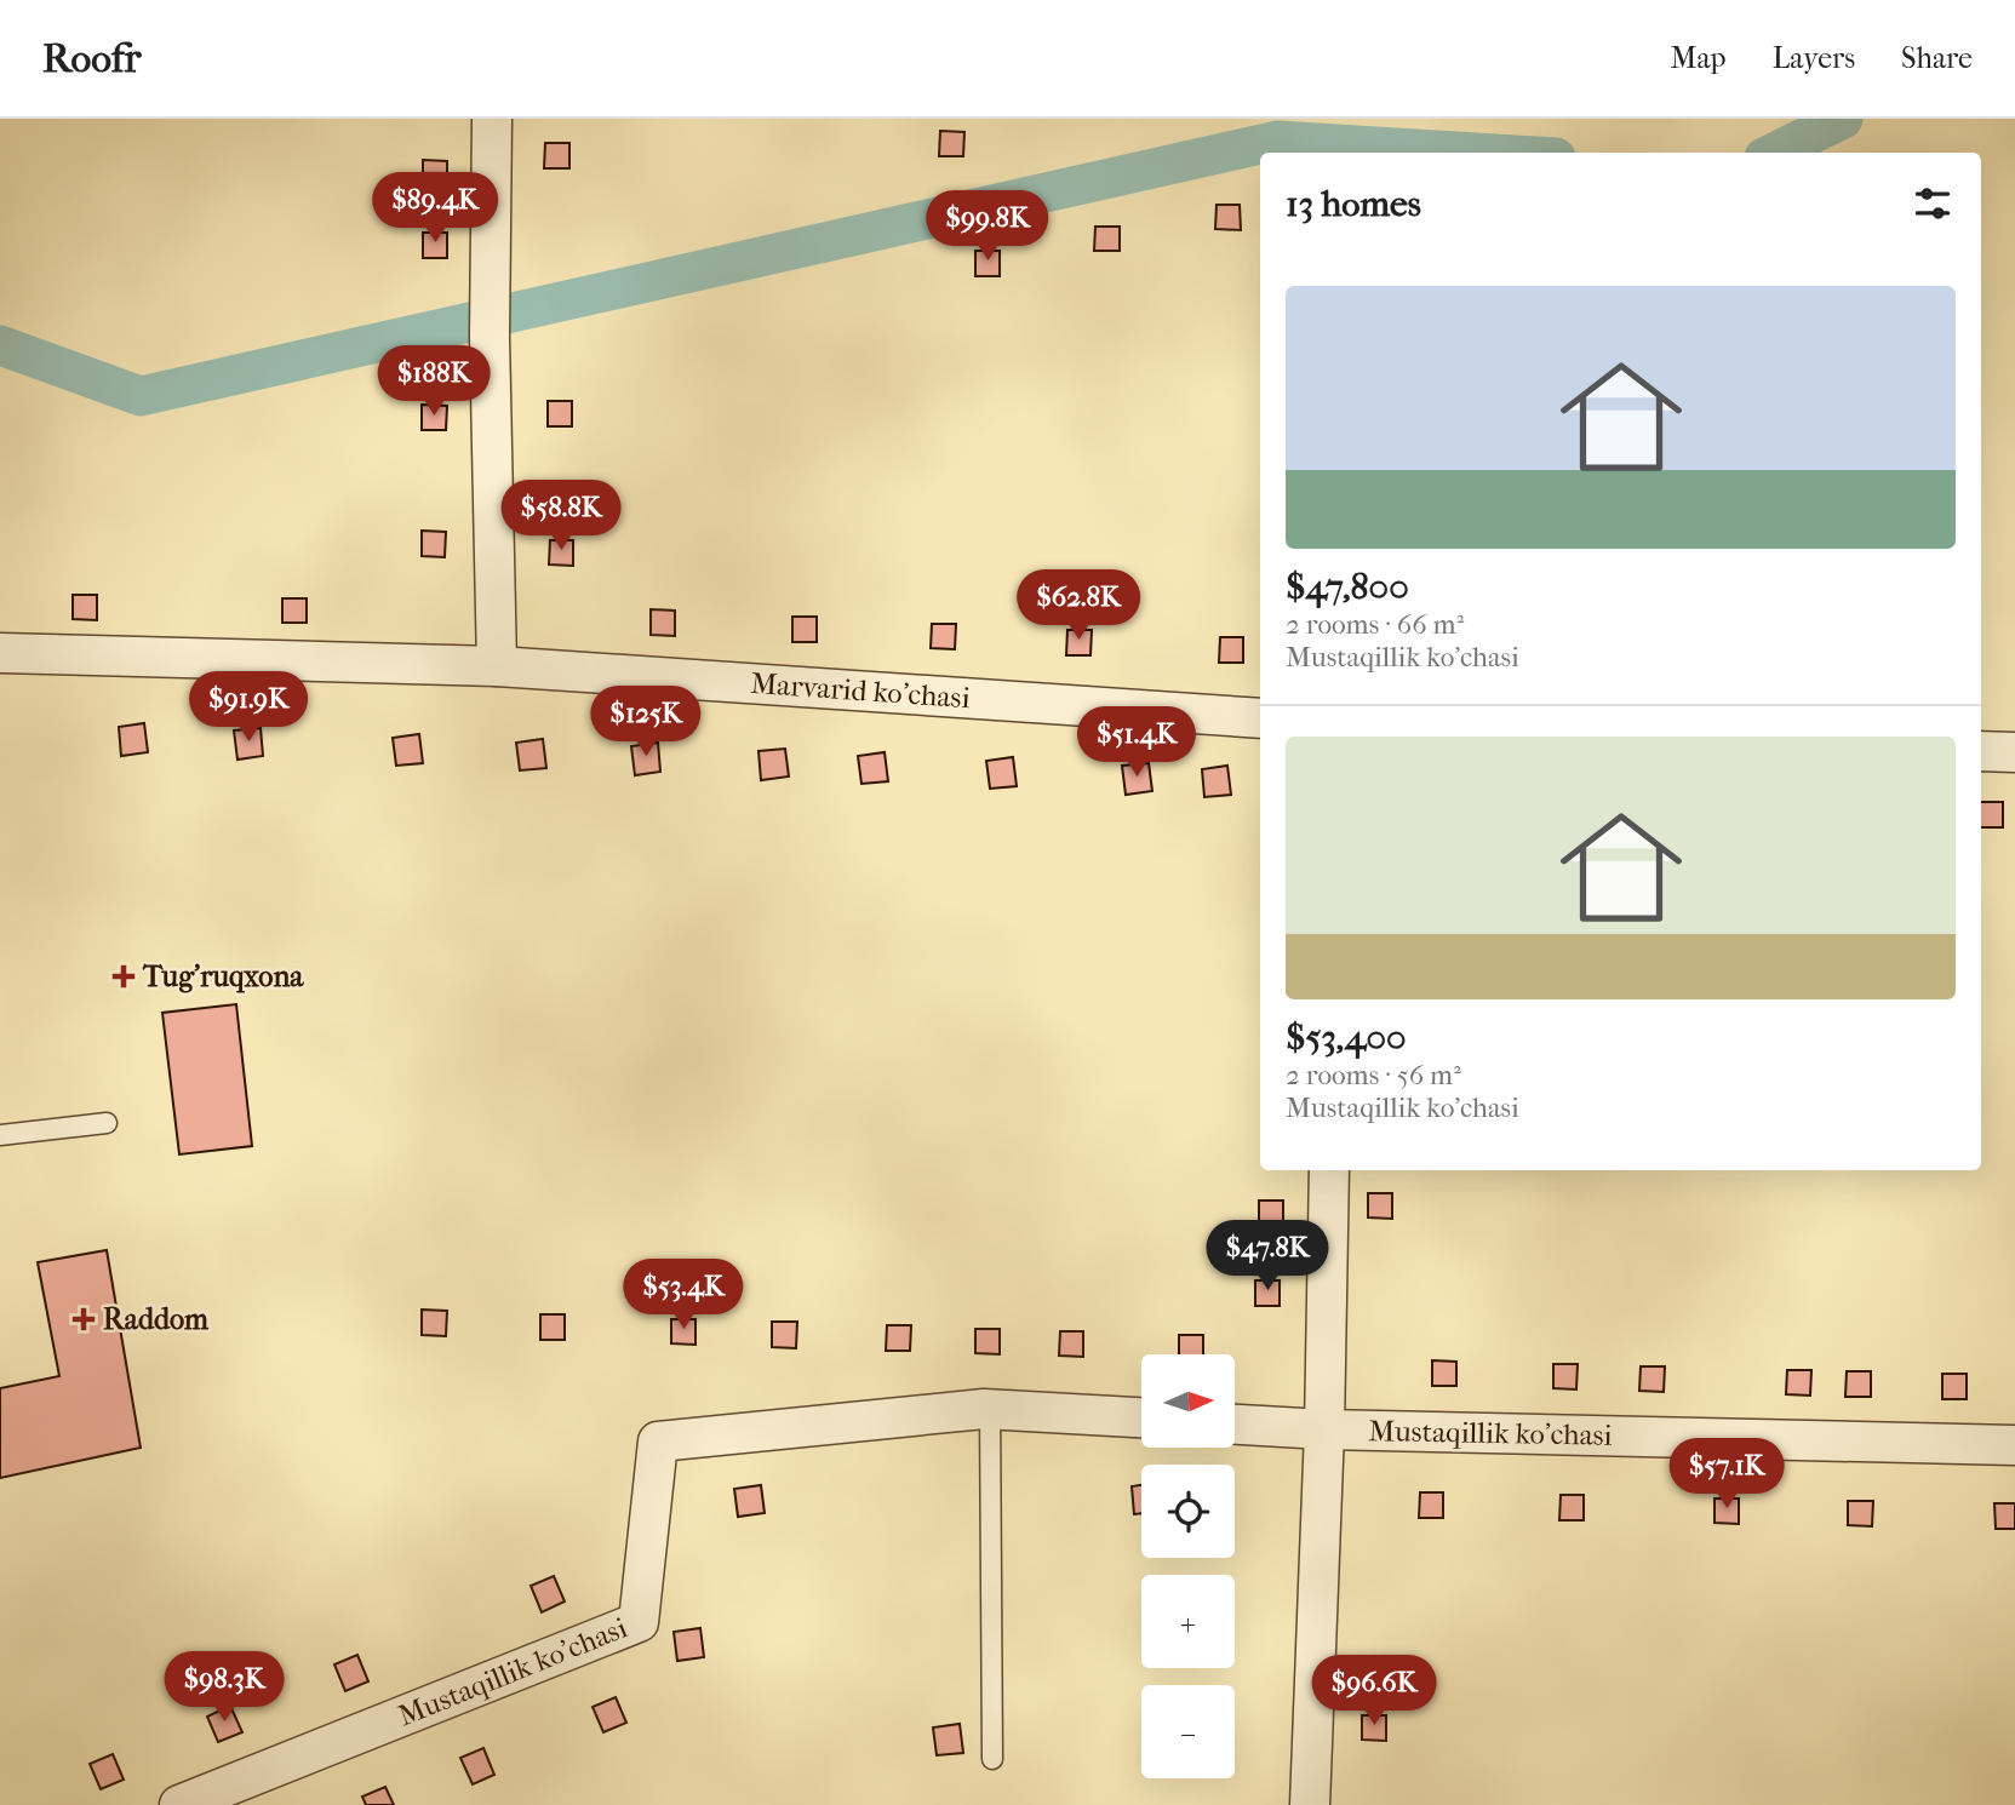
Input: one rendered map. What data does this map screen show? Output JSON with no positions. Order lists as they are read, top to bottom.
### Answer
{
  "streets": {
    "street": ["Marvarid ko'chasi", "Mustaqillik ko'chasi"]
  },
  "places": {
    "health": ["Tug'ruqxona", "Raddom"]
  },
  "north": "right",
  "page": {
    "header": "Roofr",
    "nav": ["Map", "Layers", "Share"],
    "heading": "13 homes",
    "price": [
      "$89.4K",
      "$99.8K",
      "$188K",
      "$58.8K",
      "$62.8K",
      "$91.9K",
      "$125K",
      "$51.4K",
      "$47.8K",
      "$53.4K",
      "$57.1K",
      "$98.3K",
      "$96.6K"
    ],
    "list": [
      {
        "name": "$47,800",
        "note": "2 rooms · 66 m² · Mustaqillik ko'chasi"
      },
      {
        "name": "$53,400",
        "note": "2 rooms · 56 m² · Mustaqillik ko'chasi"
      }
    ],
    "map_buttons": ["+", "−"]
  }
}
